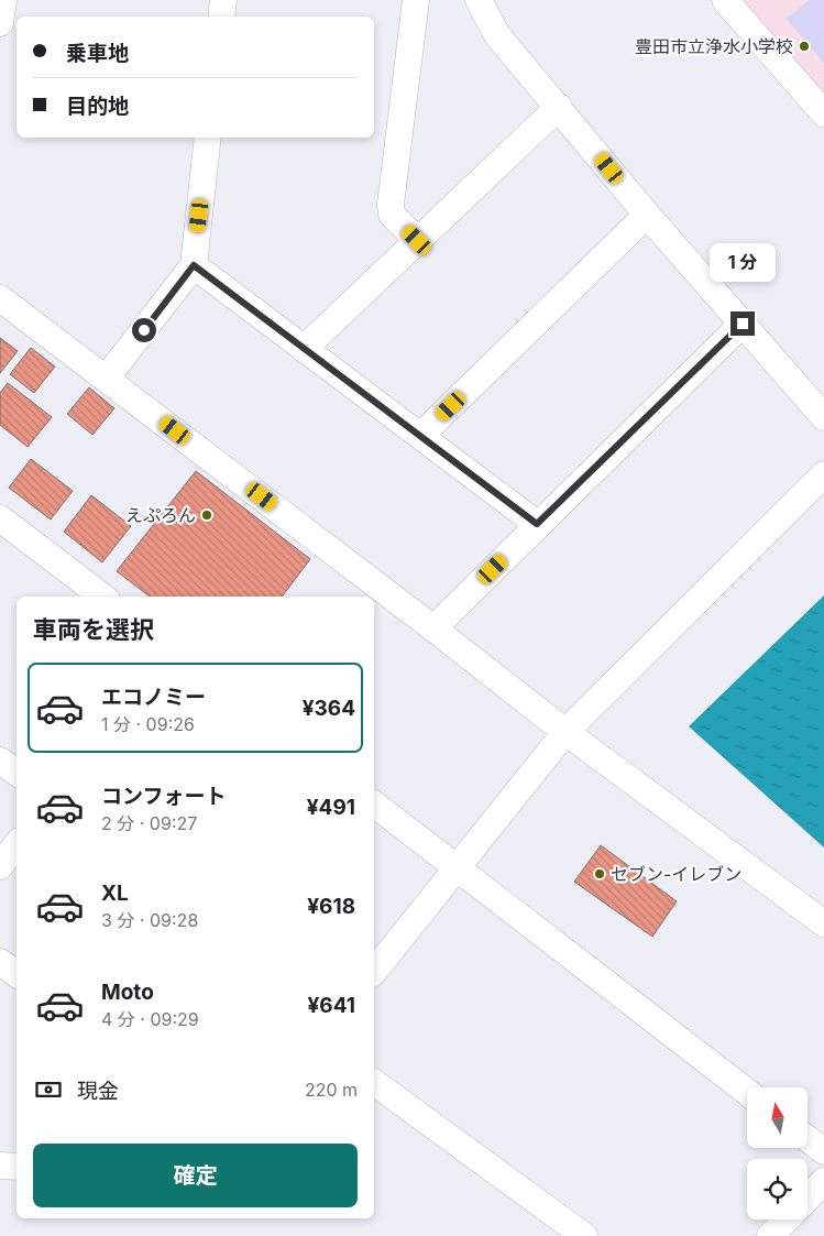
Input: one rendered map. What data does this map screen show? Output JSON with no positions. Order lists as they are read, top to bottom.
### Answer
{
  "places": ["豊田市立浄水小学校", "えぷろん", "セブン-イレブン"],
  "north": "top",
  "page": {
    "banner": ["乗車地", "目的地"],
    "bubble": "1 分",
    "heading": "車両を選択",
    "list": [
      {
        "name": "エコノミー",
        "note": "1 分 · 09:26",
        "value": "¥364"
      },
      {
        "name": "コンフォート",
        "note": "2 分 · 09:27",
        "value": "¥491"
      },
      {
        "name": "XL",
        "note": "3 分 · 09:28",
        "value": "¥618"
      },
      {
        "name": "Moto",
        "note": "4 分 · 09:29",
        "value": "¥641"
      }
    ],
    "pay": ["現金", "220 m"],
    "buttons": "確定"
  }
}
